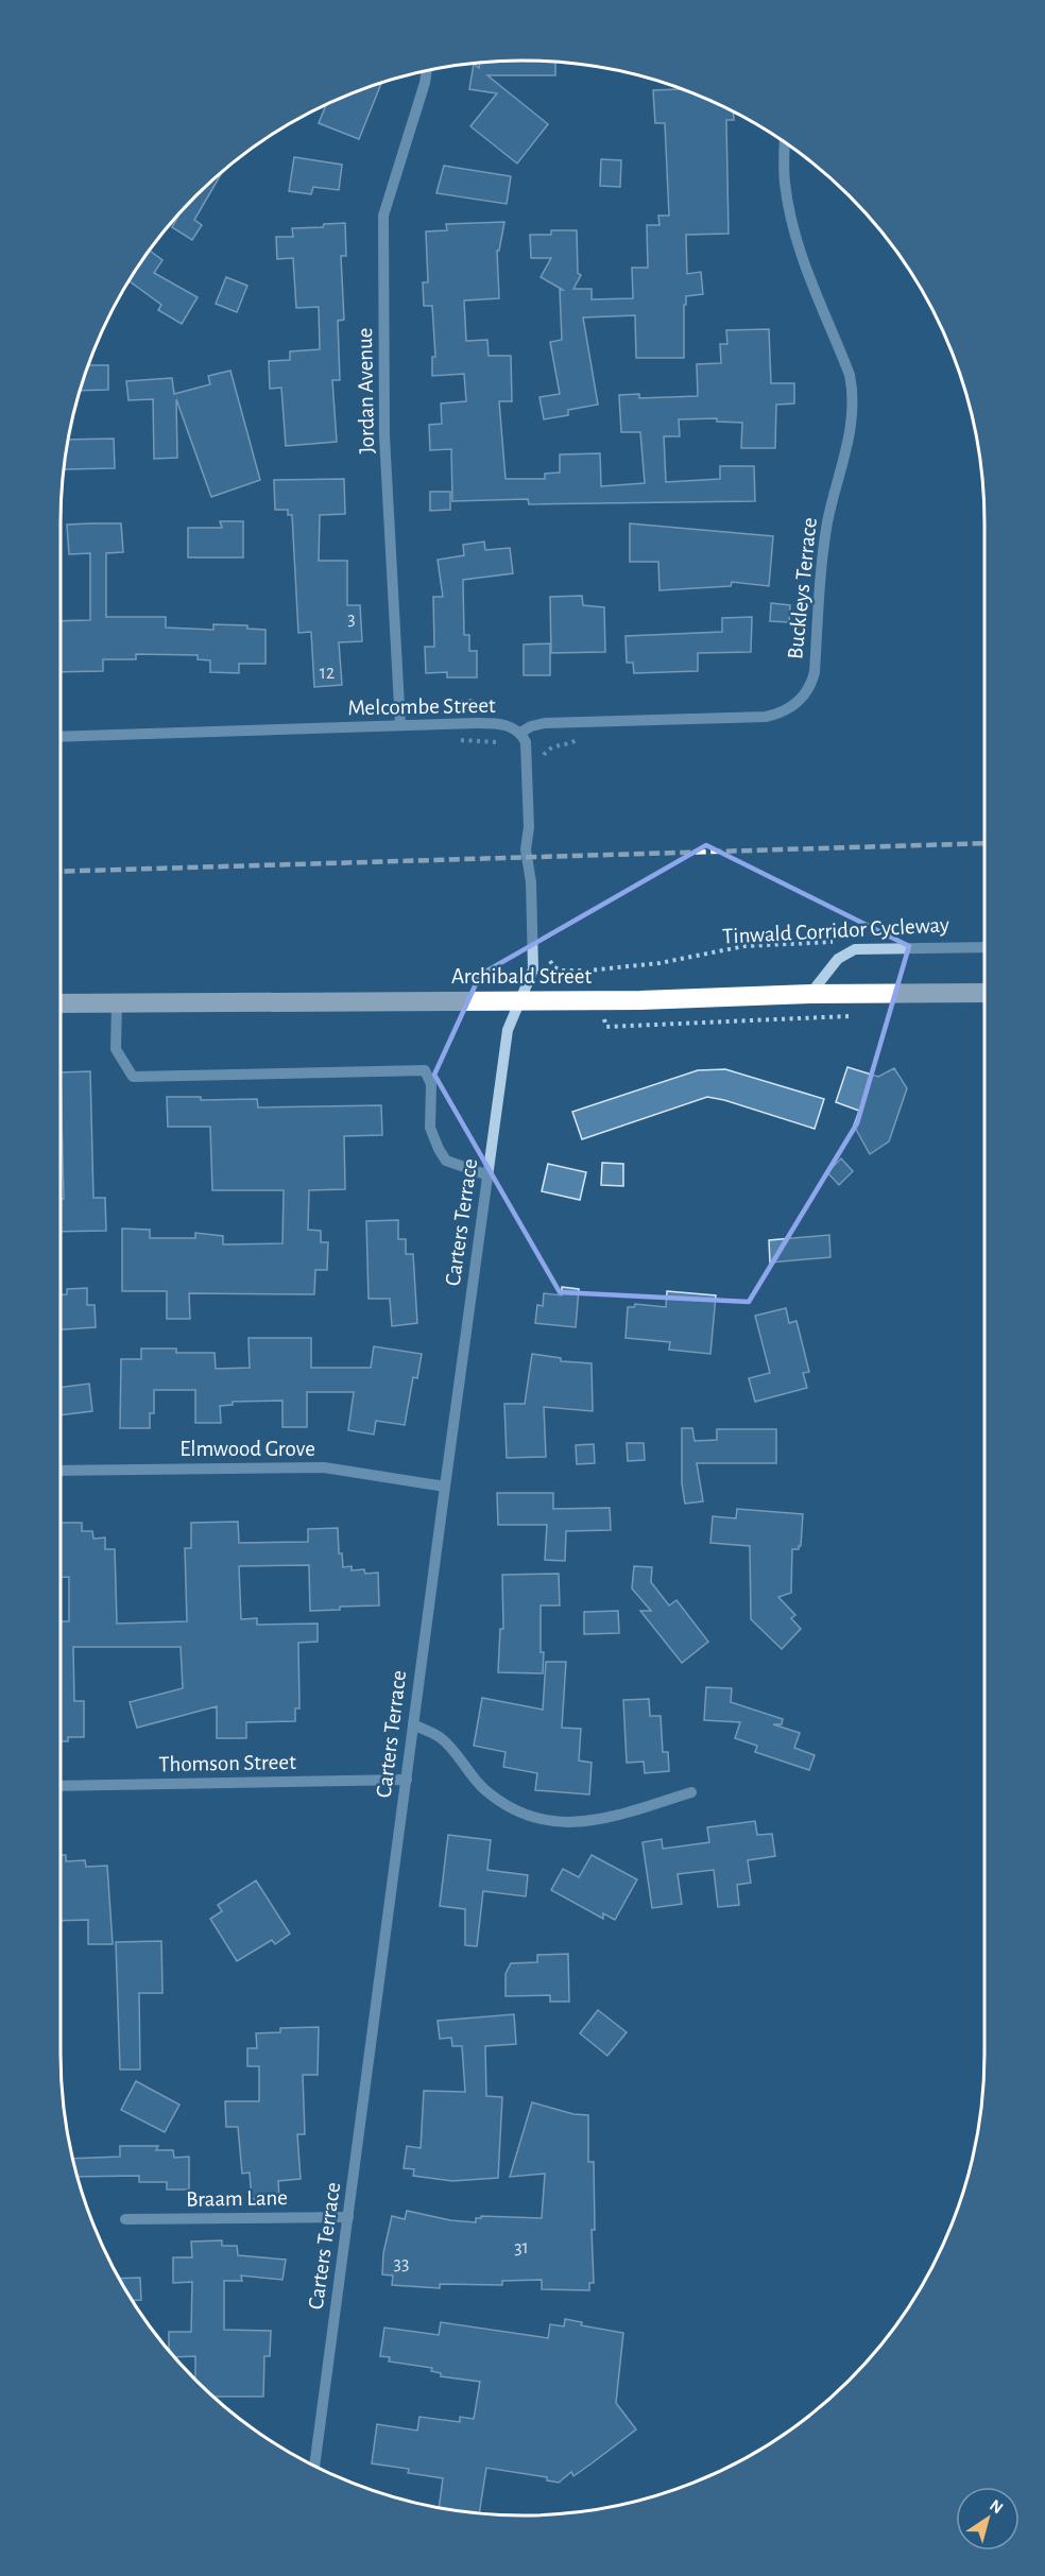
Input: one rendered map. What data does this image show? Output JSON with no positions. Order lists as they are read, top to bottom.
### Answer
{
  "streets": {
    "highway": ["Archibald Street"],
    "street": [
      "Jordan Avenue",
      "Buckleys Terrace",
      "Melcombe Street",
      "Carters Terrace",
      "Elmwood Grove",
      "Thomson Street",
      "Braam Lane"
    ],
    "path": ["Tinwald Corridor Cycleway"]
  },
  "crossings": [
    ["Jordan Avenue", "Melcombe Street"],
    ["Buckleys Terrace", "Melcombe Street"],
    ["Melcombe Street", "Archibald Street"],
    ["Melcombe Street", "Carters Terrace"],
    ["Archibald Street", "Carters Terrace"],
    ["Carters Terrace", "Elmwood Grove"],
    ["Carters Terrace", "Thomson Street"],
    ["Carters Terrace", "Braam Lane"]
  ],
  "house_numbers": [
    "3",
    "12",
    "31",
    "33"
  ],
  "north": "top right"
}
